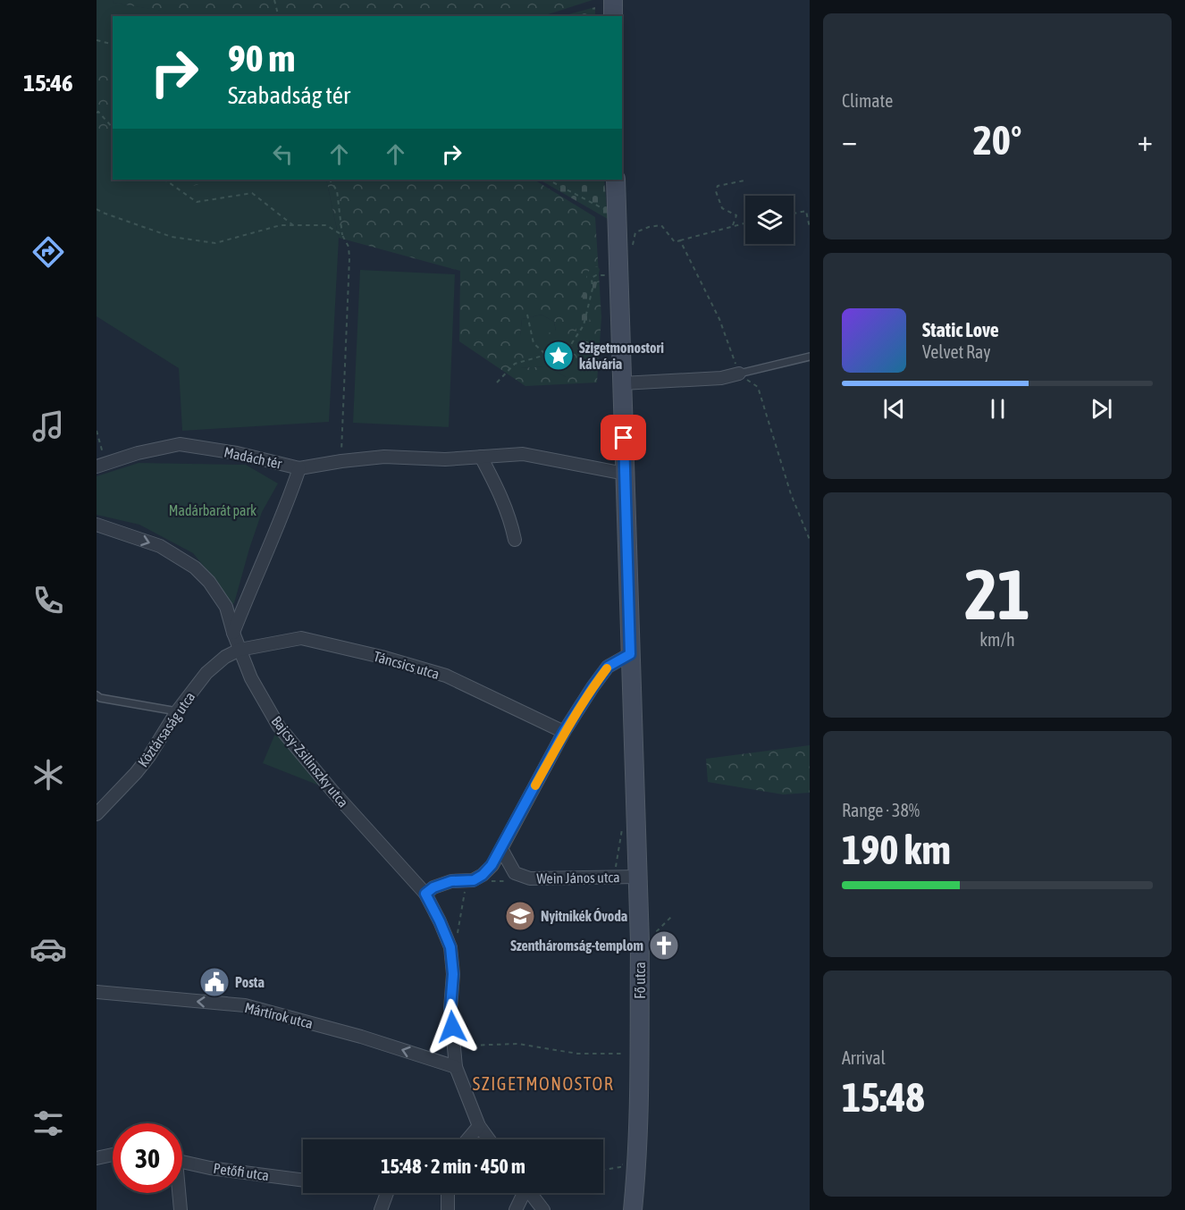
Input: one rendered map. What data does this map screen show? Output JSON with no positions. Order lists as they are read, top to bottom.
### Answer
{
  "streets": {
    "main road": ["Fő utca"],
    "street": [
      "Madách tér",
      "Táncsics utca",
      "Köztársaság utca",
      "Bajcsy-Zsilinszky utca",
      "Wein János utca",
      "Mártírok utca",
      "Petőfi utca"
    ]
  },
  "crossings": [
    ["Madách tér", "Bajcsy-Zsilinszky utca"],
    ["Táncsics utca", "Köztársaság utca"],
    ["Táncsics utca", "Bajcsy-Zsilinszky utca"],
    ["Köztársaság utca", "Bajcsy-Zsilinszky utca"],
    ["Bajcsy-Zsilinszky utca", "Mártírok utca"],
    ["Wein János utca", "Fő utca"]
  ],
  "one_way": ["Mártírok utca"],
  "districts": ["SZIGETMONOSTOR"],
  "parks": ["Madárbarát park"],
  "places": {
    "place": ["Szigetmonostori kálvária"],
    "school or university": ["Nyitnikék Óvoda"],
    "church": ["Szentháromság-templom"],
    "public building": ["Posta"]
  },
  "page": {
    "tabs": "15:46",
    "tile": [
      "Climate",
      ["21", "km/h"],
      ["Range · 38%", "190 km"],
      ["Arrival", "15:48"]
    ],
    "turn": ["90 m", "Szabadság tér"],
    "heat": ["−", "20°", "+"],
    "song": ["Static Love", "Velvet Ray"],
    "limit": "30",
    "trip": "15:48 · 2 min · 450 m"
  }
}
